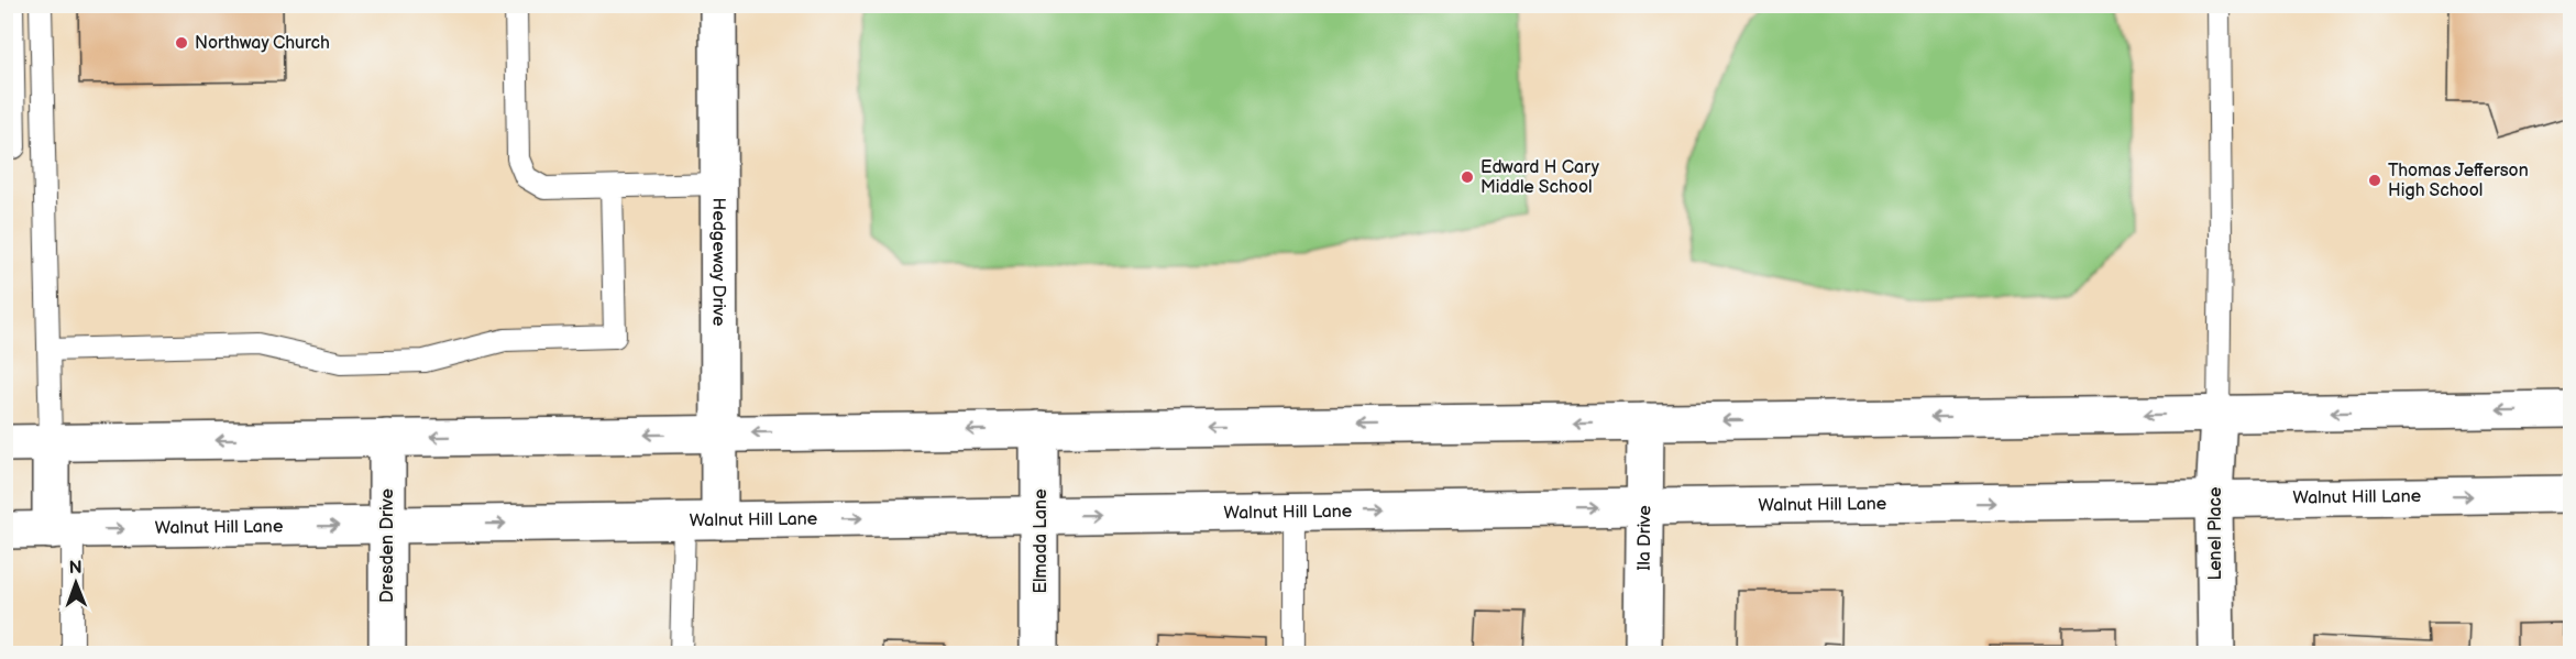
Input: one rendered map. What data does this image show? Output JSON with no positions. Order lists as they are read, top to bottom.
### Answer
{
  "streets": {
    "main road": [
      "Hedgeway Drive",
      "Walnut Hill Lane",
      "Lenel Place",
      "Ila Drive",
      "Elmada Lane",
      "Dresden Drive"
    ]
  },
  "crossings": [
    ["Hedgeway Drive", "Walnut Hill Lane"],
    ["Walnut Hill Lane", "Lenel Place"],
    ["Walnut Hill Lane", "Ila Drive"],
    ["Walnut Hill Lane", "Elmada Lane"],
    ["Walnut Hill Lane", "Dresden Drive"]
  ],
  "places": ["Northway Church", "Edward H Cary Middle School", "Thomas Jefferson High School"],
  "north": "top"
}
